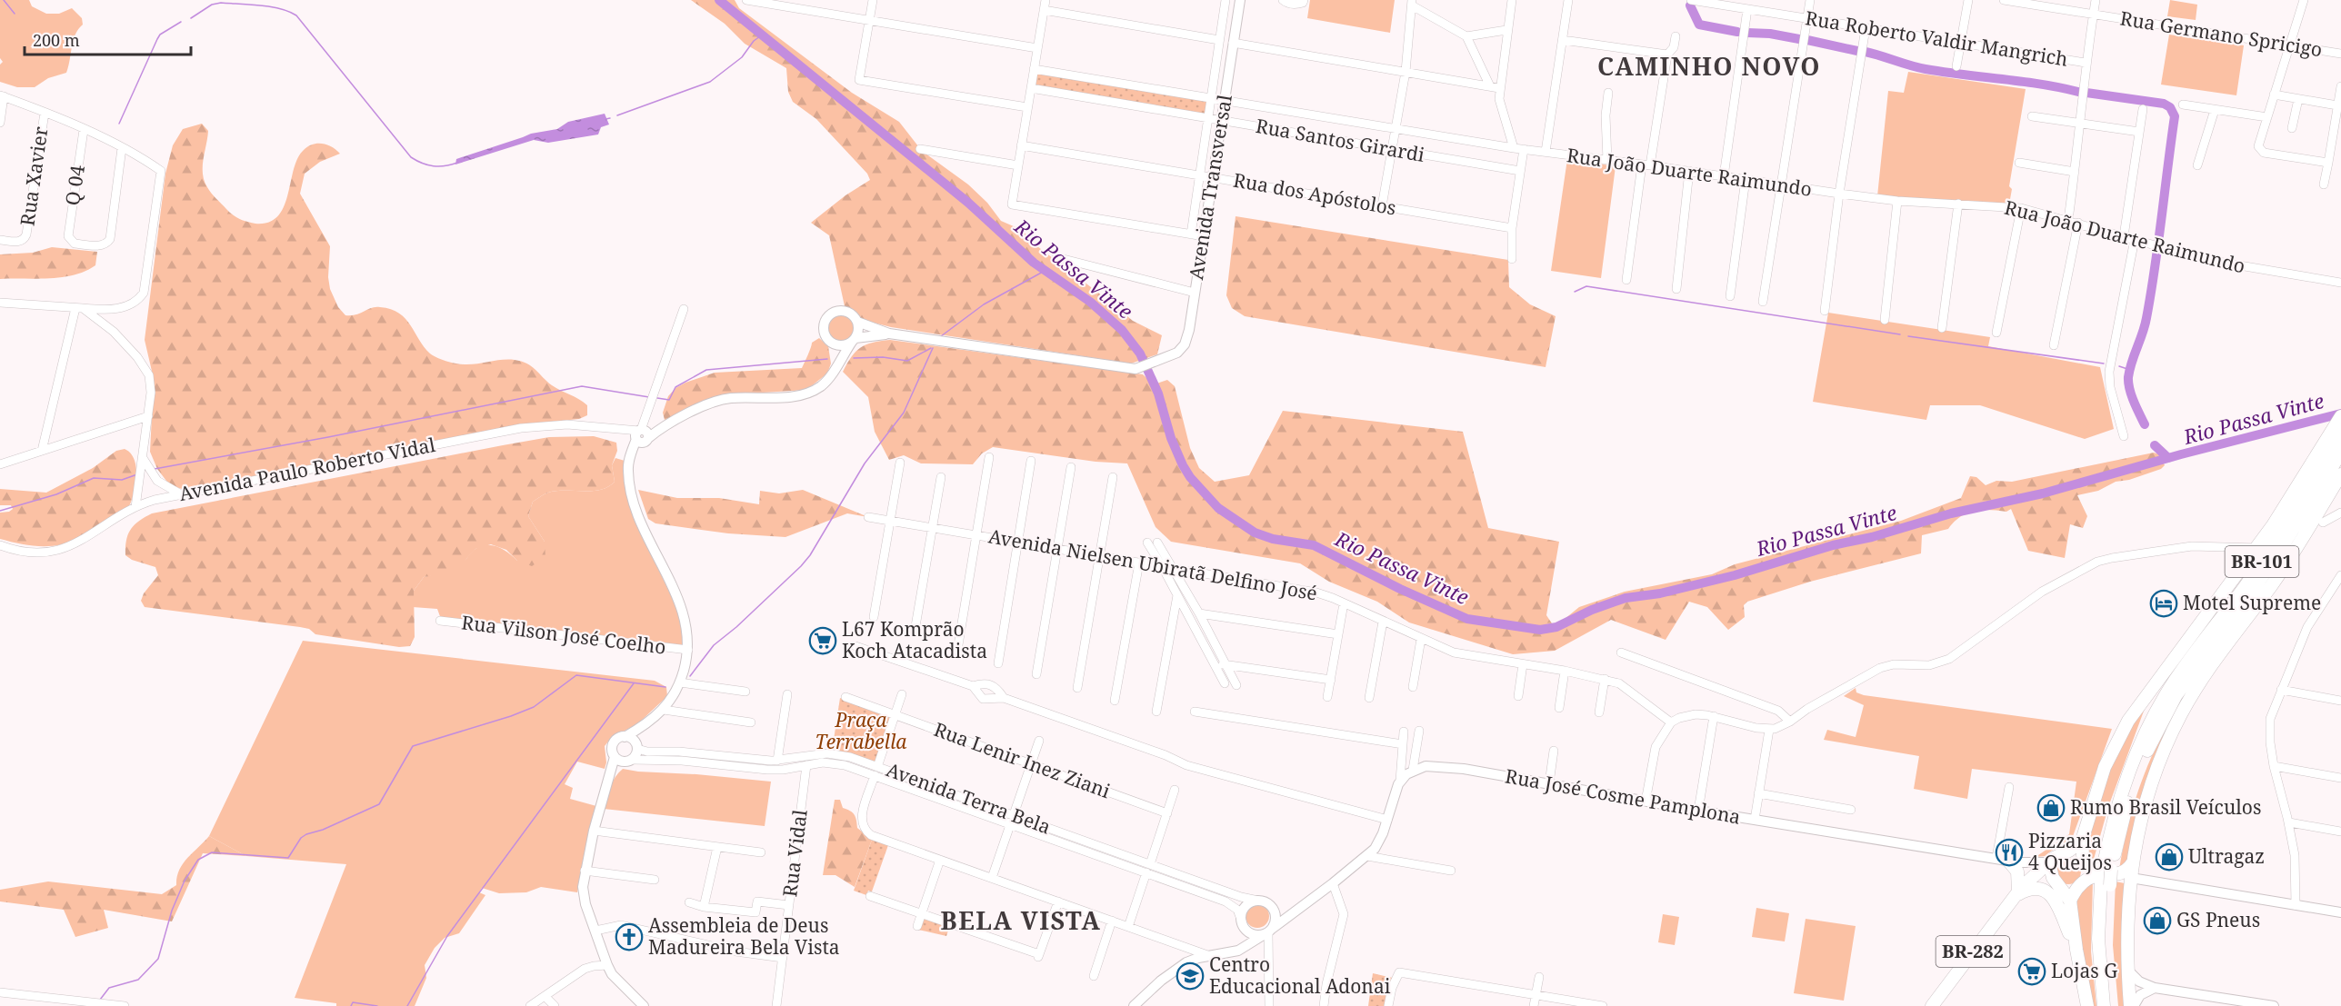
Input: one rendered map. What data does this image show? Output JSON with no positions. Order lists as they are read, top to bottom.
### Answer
{
  "streets": {
    "highway": ["BR-101", "BR-282"],
    "main road": ["Avenida Transversal", "Rua José Cosme Pamplona"],
    "street": [
      "Rua Germano Spricigo",
      "Rua Roberto Valdir Mangrich",
      "Rua Santos Girardi",
      "Rua João Duarte Raimundo",
      "Rua Xavier",
      "Q 04",
      "Rua dos Apóstolos",
      "Avenida Paulo Roberto Vidal",
      "Avenida Nielsen Ubiratã Delfino José",
      "Rua Vilson José Coelho",
      "Rua Lenir Inez Ziani",
      "Avenida Terra Bela",
      "Rua Vidal"
    ]
  },
  "crossings": [
    ["Rua Santos Girardi", "Avenida Transversal"],
    ["Rua João Duarte Raimundo", "Avenida Transversal"],
    ["Avenida Transversal", "Rua dos Apóstolos"],
    ["Rua José Cosme Pamplona", "BR-282"],
    ["Avenida Terra Bela", "Rua Vidal"]
  ],
  "districts": ["CAMINHO NOVO", "BELA VISTA"],
  "water": ["Rio Passa Vinte"],
  "parks": ["Praça Terrabella"],
  "places": {
    "hotel": ["Motel Supreme"],
    "supermarket": ["L67 Komprão Koch Atacadista", "Lojas G"],
    "shop": ["Rumo Brasil Veículos", "Ultragaz", "GS Pneus"],
    "restaurant": ["Pizzaria 4 Queijos"],
    "church": ["Assembleia de Deus Madureira Bela Vista"],
    "school or university": ["Centro Educacional Adonai"]
  },
  "scale_bar": "200 m"
}
